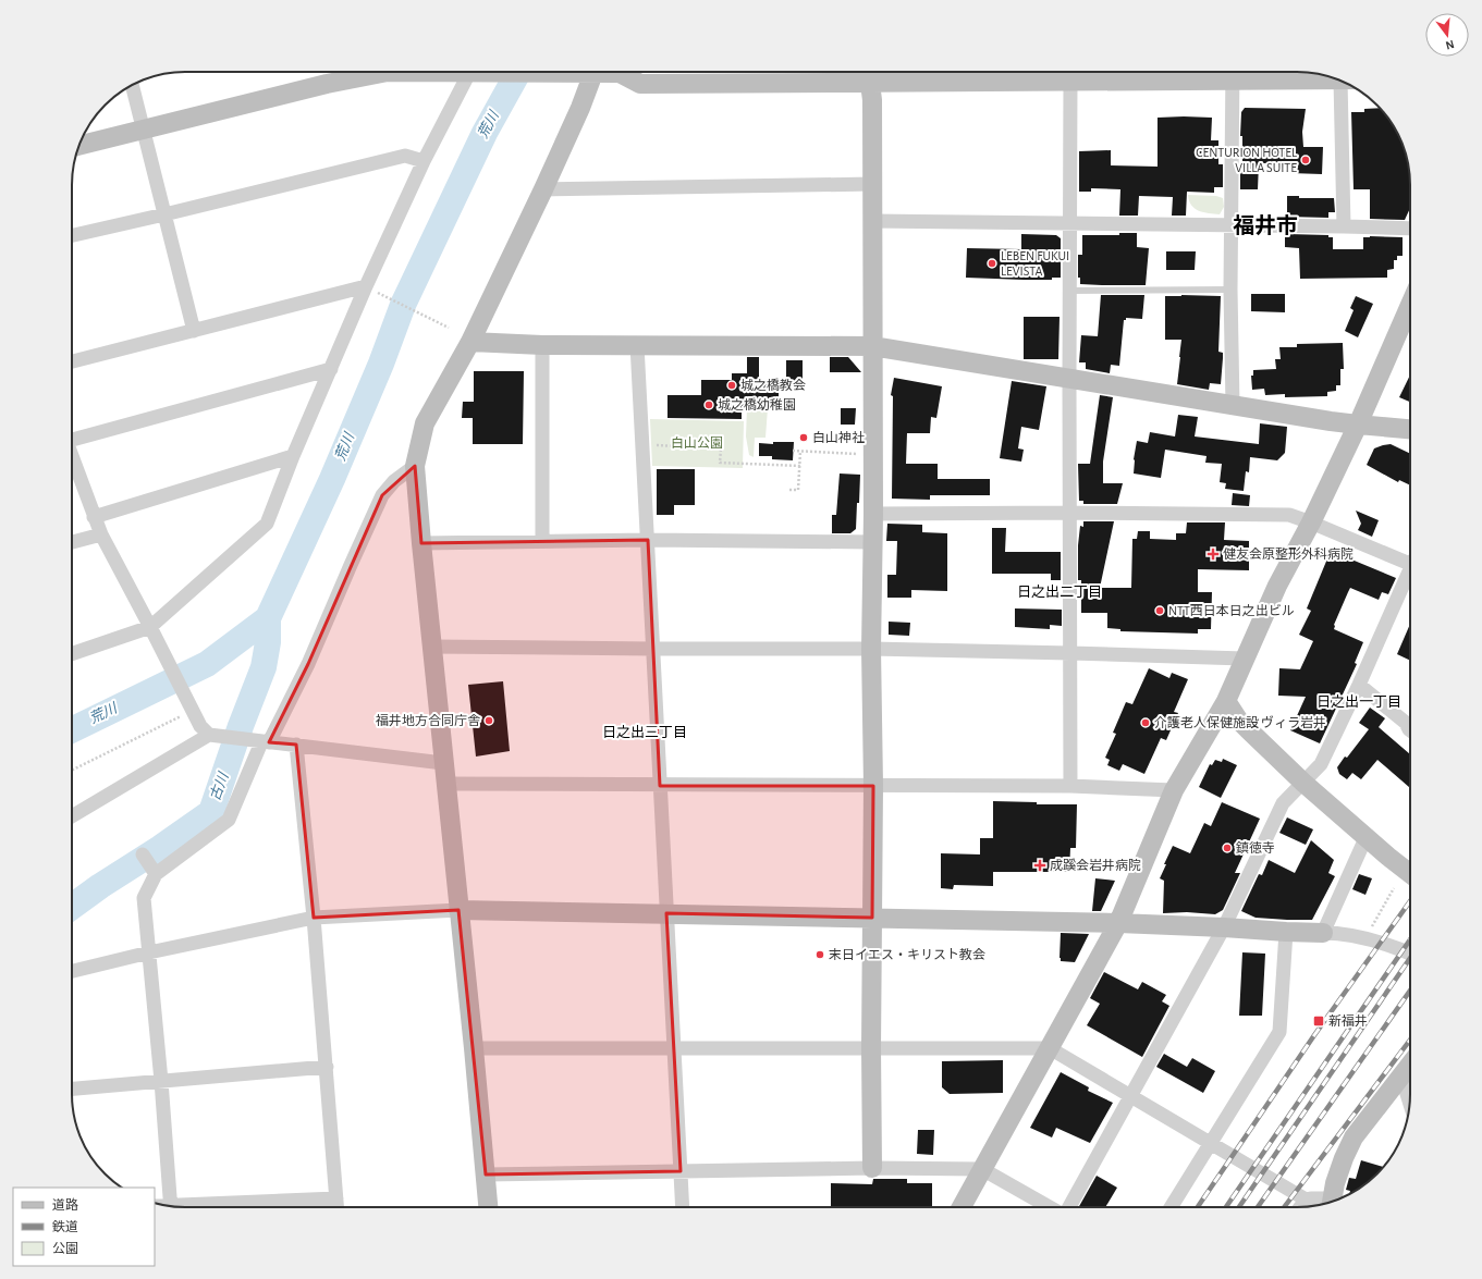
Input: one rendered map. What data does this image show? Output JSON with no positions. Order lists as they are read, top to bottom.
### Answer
{
  "districts": [
    "福井市",
    "日之出二丁目",
    "日之出一丁目",
    "日之出三丁目"
  ],
  "water": ["荒川", "古川"],
  "parks": ["白山公園"],
  "places": {
    "other": [
      "CENTURION HOTEL VILLA SUITE",
      "LEBEN FUKUI LEVISTA",
      "城之橋教会",
      "城之橋幼稚園",
      "白山神社",
      "NTT西日本日之出ビル",
      "福井地方合同庁舎",
      "介護老人保健施設 ヴィラ岩井",
      "鎮徳寺",
      "末日イエス・キリスト教会"
    ],
    "health": ["健友会原整形外科病院", "成蹊会岩井病院"],
    "transit": ["新福井"]
  },
  "legend": ["道路", "鉄道", "公園"],
  "north": "bottom"
}
